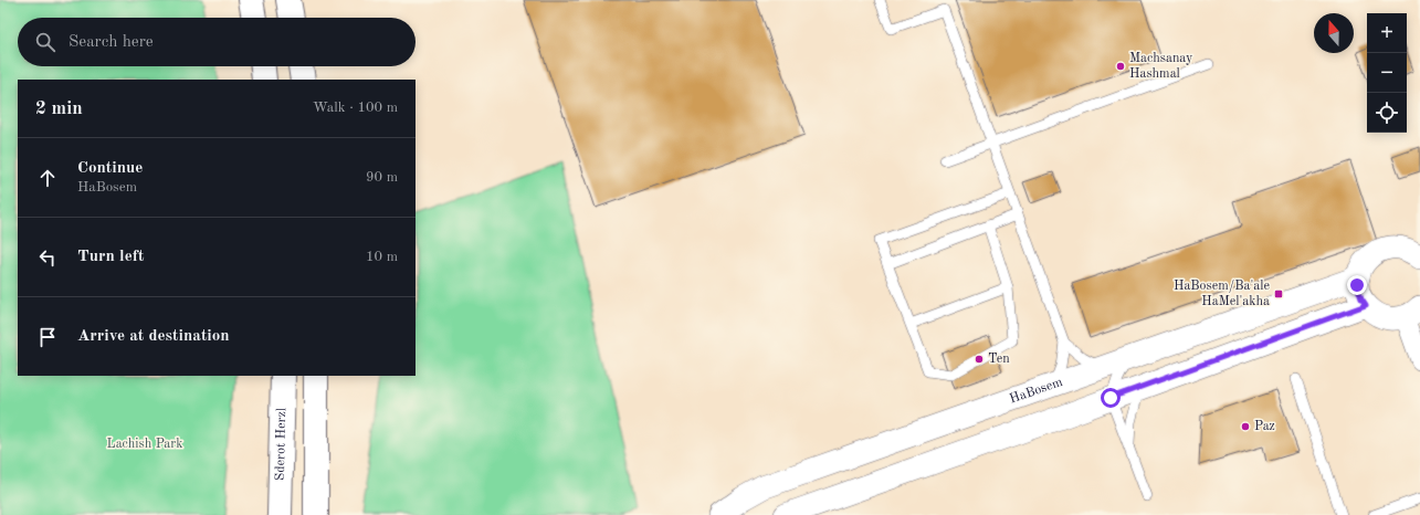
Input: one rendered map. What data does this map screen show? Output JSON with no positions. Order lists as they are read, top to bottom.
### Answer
{
  "streets": {
    "main road": ["Sderot Herzl"],
    "street": ["HaBosem"]
  },
  "parks": ["Lachish Park"],
  "places": {
    "other": ["Machsanay Hashmal", "Ten", "Paz"],
    "transit": ["HaBosem/Ba'ale HaMel'akha"]
  },
  "north": "top",
  "page": {
    "map_buttons": ["+", "−"],
    "search": "Search here",
    "heading": ["2 min", "Walk · 100 m"],
    "list": [
      ["Continue", "HaBosem", "90 m"],
      ["Turn left", "10 m"],
      "Arrive at destination"
    ]
  }
}
